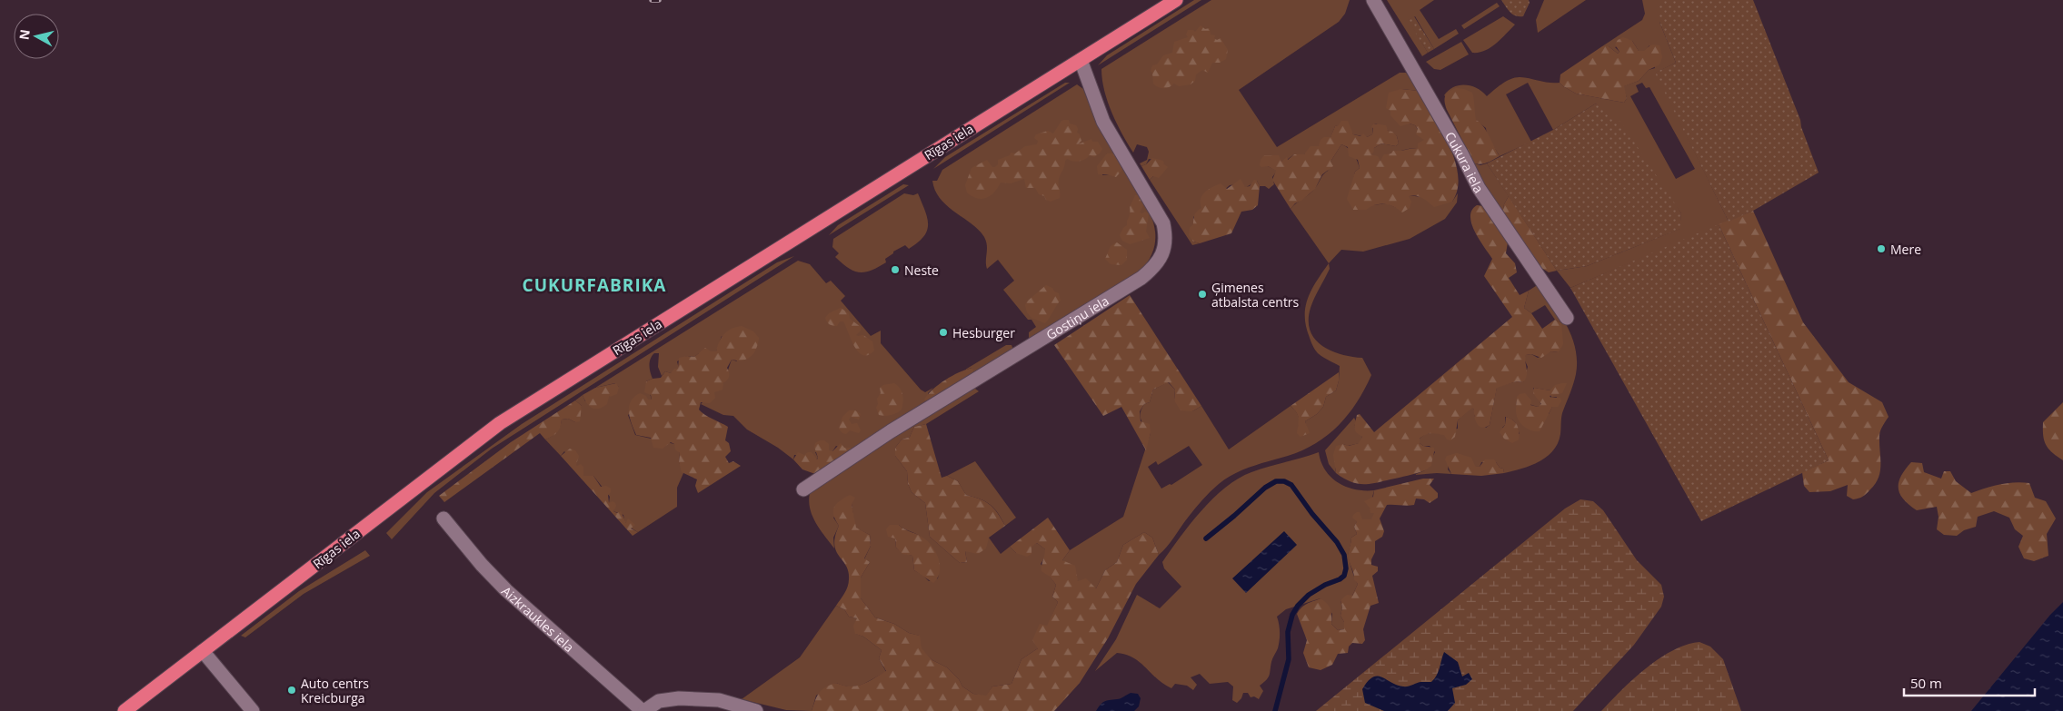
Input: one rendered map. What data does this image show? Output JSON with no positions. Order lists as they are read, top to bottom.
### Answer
{
  "streets": {
    "highway": ["Rīgas iela"],
    "street": ["Cukura iela", "Gostiņu iela", "Aizkraukles iela"]
  },
  "crossings": [
    ["Rīgas iela", "Gostiņu iela"]
  ],
  "districts": ["CUKURFABRIKA"],
  "places": [
    "Mere",
    "Neste",
    "Ģimenes atbalsta centrs",
    "Hesburger",
    "Auto centrs Kreicburga"
  ],
  "scale_bar": "50 m",
  "north": "left"
}
